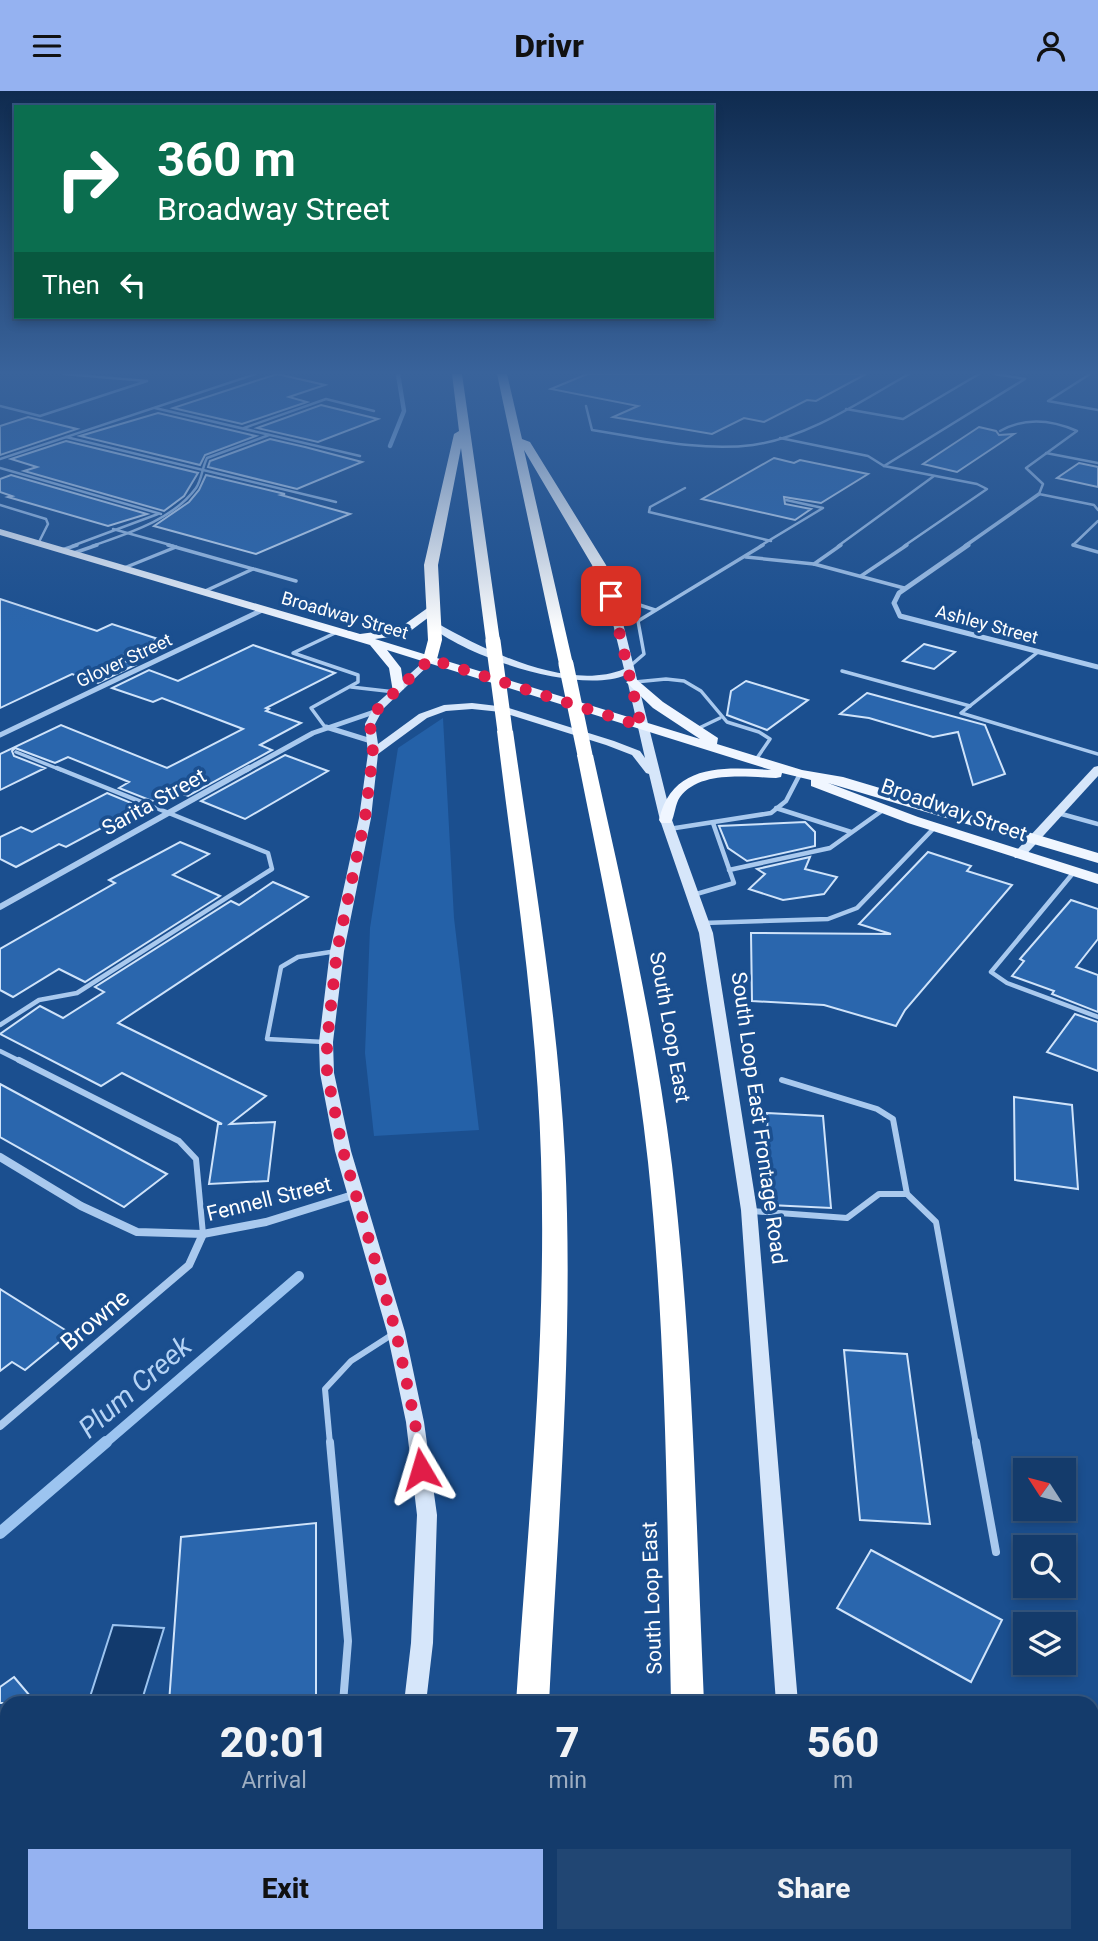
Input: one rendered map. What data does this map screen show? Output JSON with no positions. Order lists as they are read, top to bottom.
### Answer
{
  "streets": {
    "highway": ["South Loop East"],
    "main road": ["Broadway Street", "South Loop East Frontage Road"],
    "street": [
      "Ashley Street",
      "Glover Street",
      "Sarita Street",
      "Fennell Street",
      "Browne"
    ]
  },
  "crossings": [
    ["Broadway Street", "Glover Street"],
    ["Broadway Street", "South Loop East Frontage Road"],
    ["Fennell Street", "Browne"]
  ],
  "water": ["Plum Creek"],
  "north": "top left",
  "page": {
    "header": "Drivr",
    "turn": ["360 m", "Broadway Street"],
    "then": "Then",
    "eta": [
      "20:01",
      "Arrival",
      "7",
      "min",
      "560",
      "m"
    ],
    "buttons": ["Exit", "Share"]
  }
}
